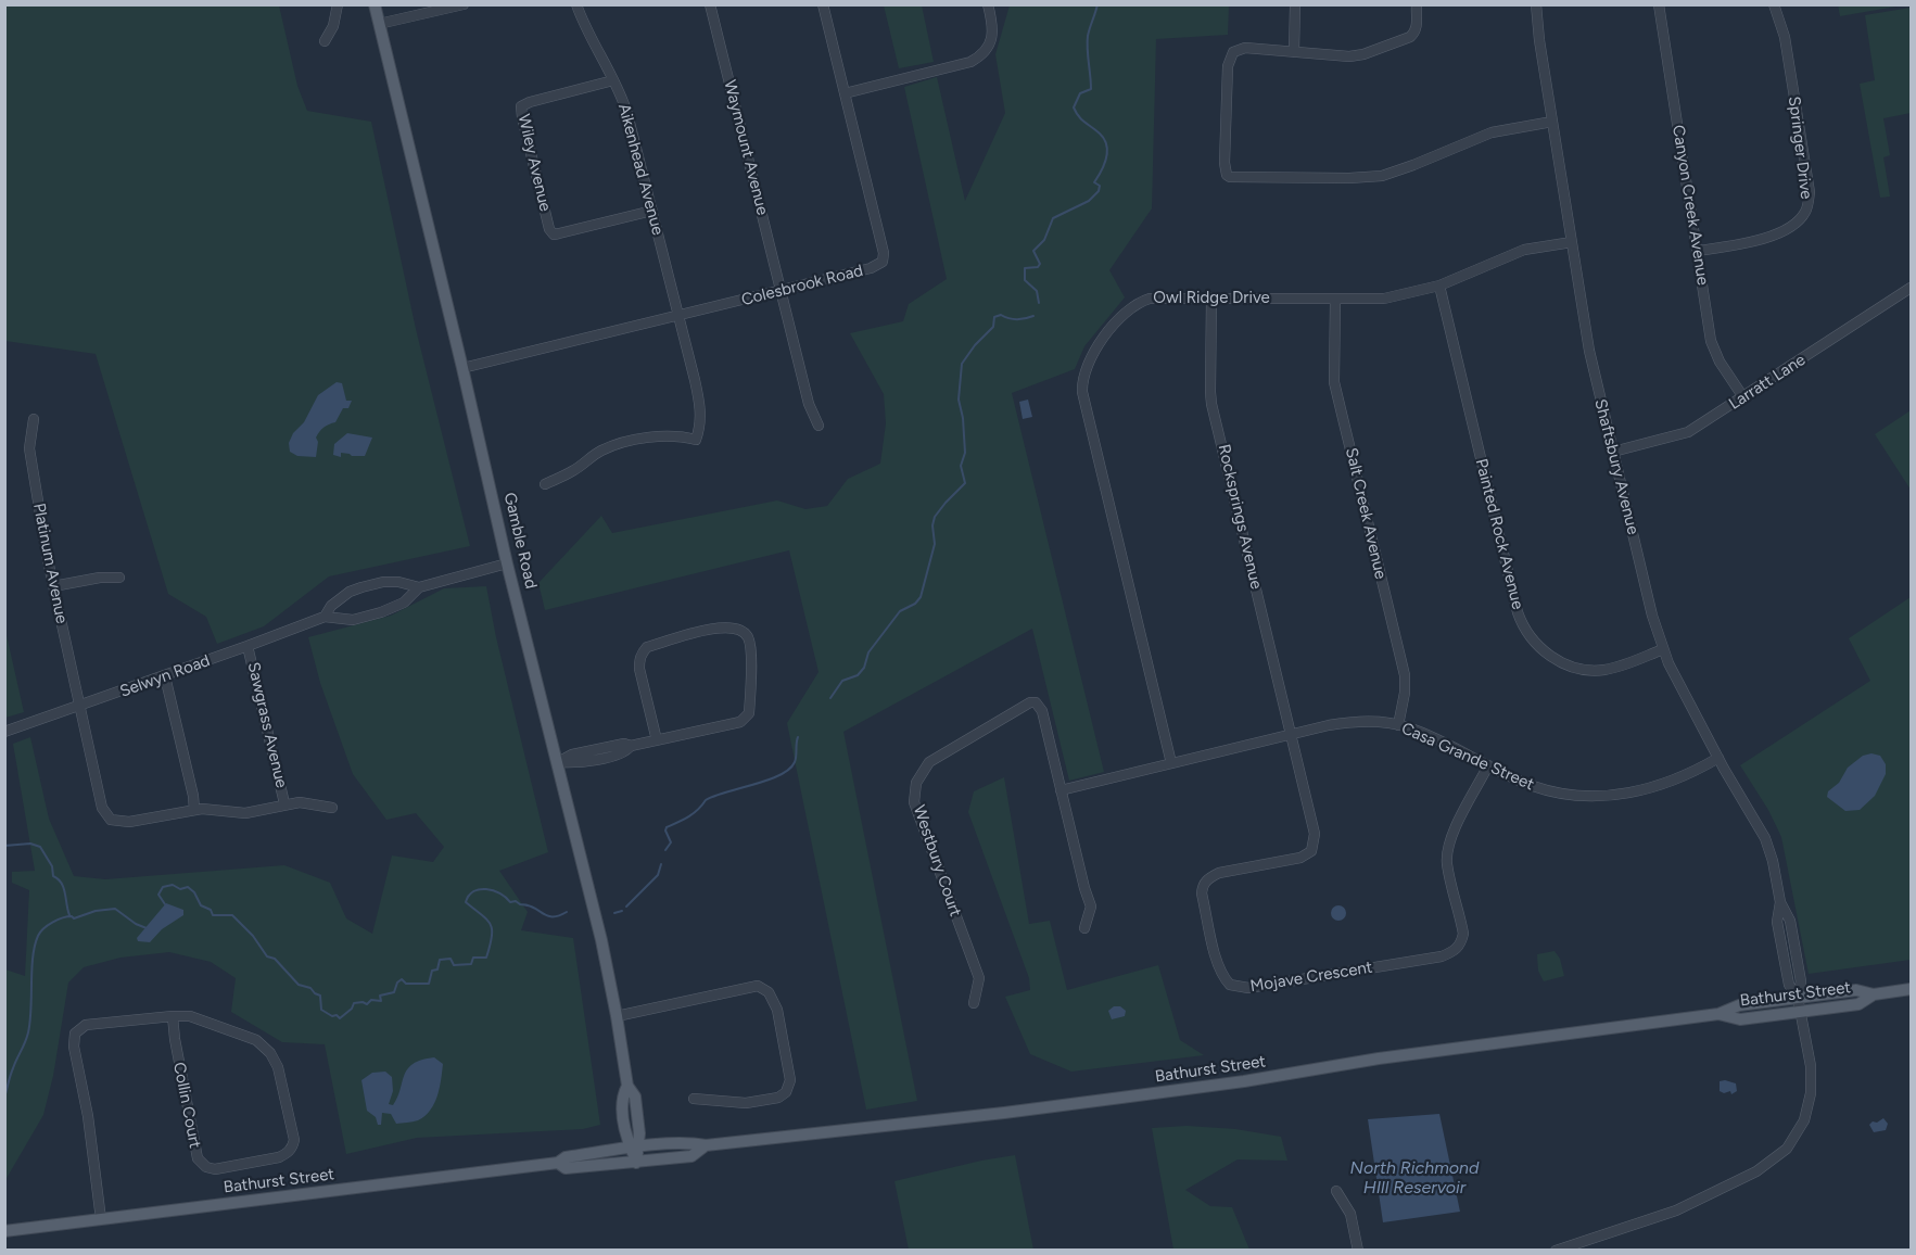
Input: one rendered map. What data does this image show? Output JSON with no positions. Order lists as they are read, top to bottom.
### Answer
{
  "streets": {
    "main road": ["Gamble Road", "Bathurst Street"],
    "street": [
      "Waymount Avenue",
      "Springer Drive",
      "Wiley Avenue",
      "Aikenhead Avenue",
      "Canyon Creek Avenue",
      "Colesbrook Road",
      "Owl Ridge Drive",
      "Larratt Lane",
      "Shaftsbury Avenue",
      "Salt Creek Avenue",
      "Rocksprings Avenue",
      "Painted Rock Avenue",
      "Platinum Avenue",
      "Selwyn Road",
      "Sawgrass Avenue",
      "Casa Grande Street",
      "Westbury Court",
      "Mojave Crescent",
      "Collin Court"
    ]
  },
  "crossings": [
    ["Waymount Avenue", "Colesbrook Road"],
    ["Springer Drive", "Canyon Creek Avenue"],
    ["Wiley Avenue", "Aikenhead Avenue"],
    ["Aikenhead Avenue", "Colesbrook Road"],
    ["Canyon Creek Avenue", "Larratt Lane"],
    ["Colesbrook Road", "Gamble Road"],
    ["Owl Ridge Drive", "Shaftsbury Avenue"],
    ["Owl Ridge Drive", "Salt Creek Avenue"],
    ["Owl Ridge Drive", "Rocksprings Avenue"],
    ["Owl Ridge Drive", "Painted Rock Avenue"],
    ["Owl Ridge Drive", "Casa Grande Street"],
    ["Larratt Lane", "Shaftsbury Avenue"],
    ["Shaftsbury Avenue", "Painted Rock Avenue"],
    ["Shaftsbury Avenue", "Casa Grande Street"],
    ["Shaftsbury Avenue", "Bathurst Street"],
    ["Salt Creek Avenue", "Casa Grande Street"],
    ["Rocksprings Avenue", "Casa Grande Street"],
    ["Rocksprings Avenue", "Mojave Crescent"],
    ["Gamble Road", "Selwyn Road"],
    ["Gamble Road", "Bathurst Street"],
    ["Platinum Avenue", "Selwyn Road"],
    ["Selwyn Road", "Sawgrass Avenue"],
    ["Casa Grande Street", "Westbury Court"],
    ["Casa Grande Street", "Mojave Crescent"],
    ["Bathurst Street", "Collin Court"]
  ],
  "water": ["North Richmond HIll Reservoir"]
}
